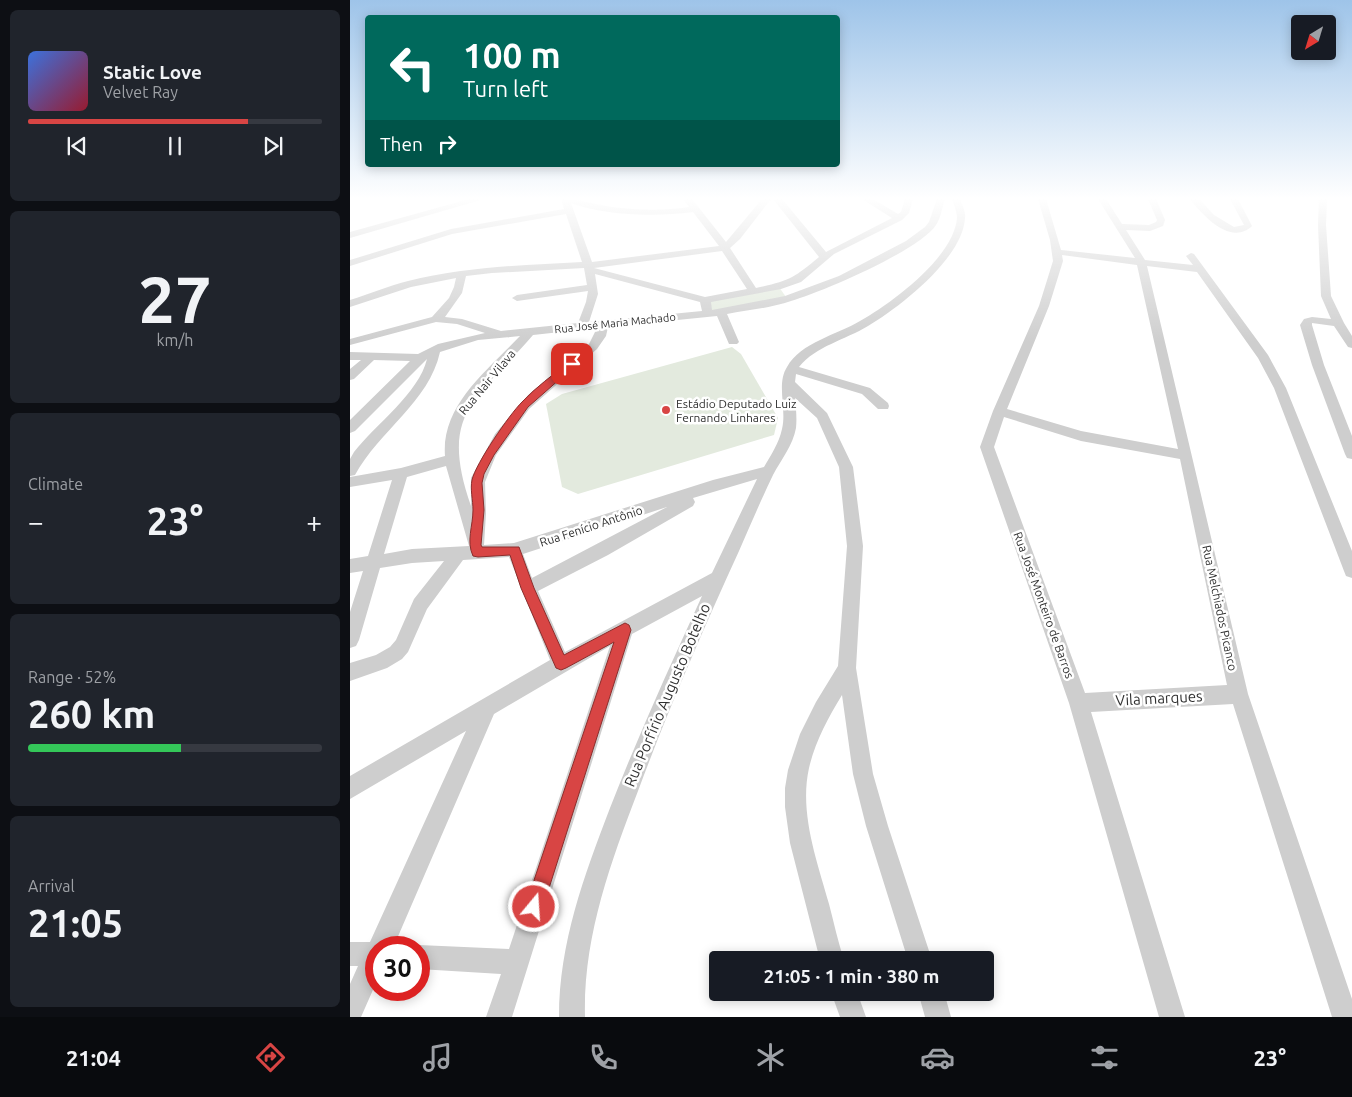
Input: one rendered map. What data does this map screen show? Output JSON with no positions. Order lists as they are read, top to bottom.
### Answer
{
  "streets": {
    "street": [
      "Rua José Maria Machado",
      "Rua Nair Vilava",
      "Rua Fenício Antônio",
      "Rua José Monteiro de Barros",
      "Rua Melchiados Picanco",
      "Rua Porfírio Augusto Botelho",
      "Vila marques"
    ]
  },
  "crossings": [
    ["Rua José Maria Machado", "Rua Nair Vilava"],
    ["Rua Nair Vilava", "Rua Fenício Antônio"],
    ["Rua Fenício Antônio", "Rua Porfírio Augusto Botelho"],
    ["Rua José Monteiro de Barros", "Vila marques"],
    ["Rua Melchiados Picanco", "Vila marques"]
  ],
  "places": ["Estádio Deputado Luiz Fernando Linhares"],
  "north": "bottom left",
  "page": {
    "turn": ["100 m", "Turn left"],
    "song": ["Static Love", "Velvet Ray"],
    "then": "Then",
    "tile": [
      ["27", "km/h"],
      "Climate",
      ["Range · 52%", "260 km"],
      ["Arrival", "21:05"]
    ],
    "heat": ["−", "23°", "+"],
    "limit": "30",
    "trip": "21:05 · 1 min · 380 m",
    "tabs": ["21:04", "23°"]
  }
}
